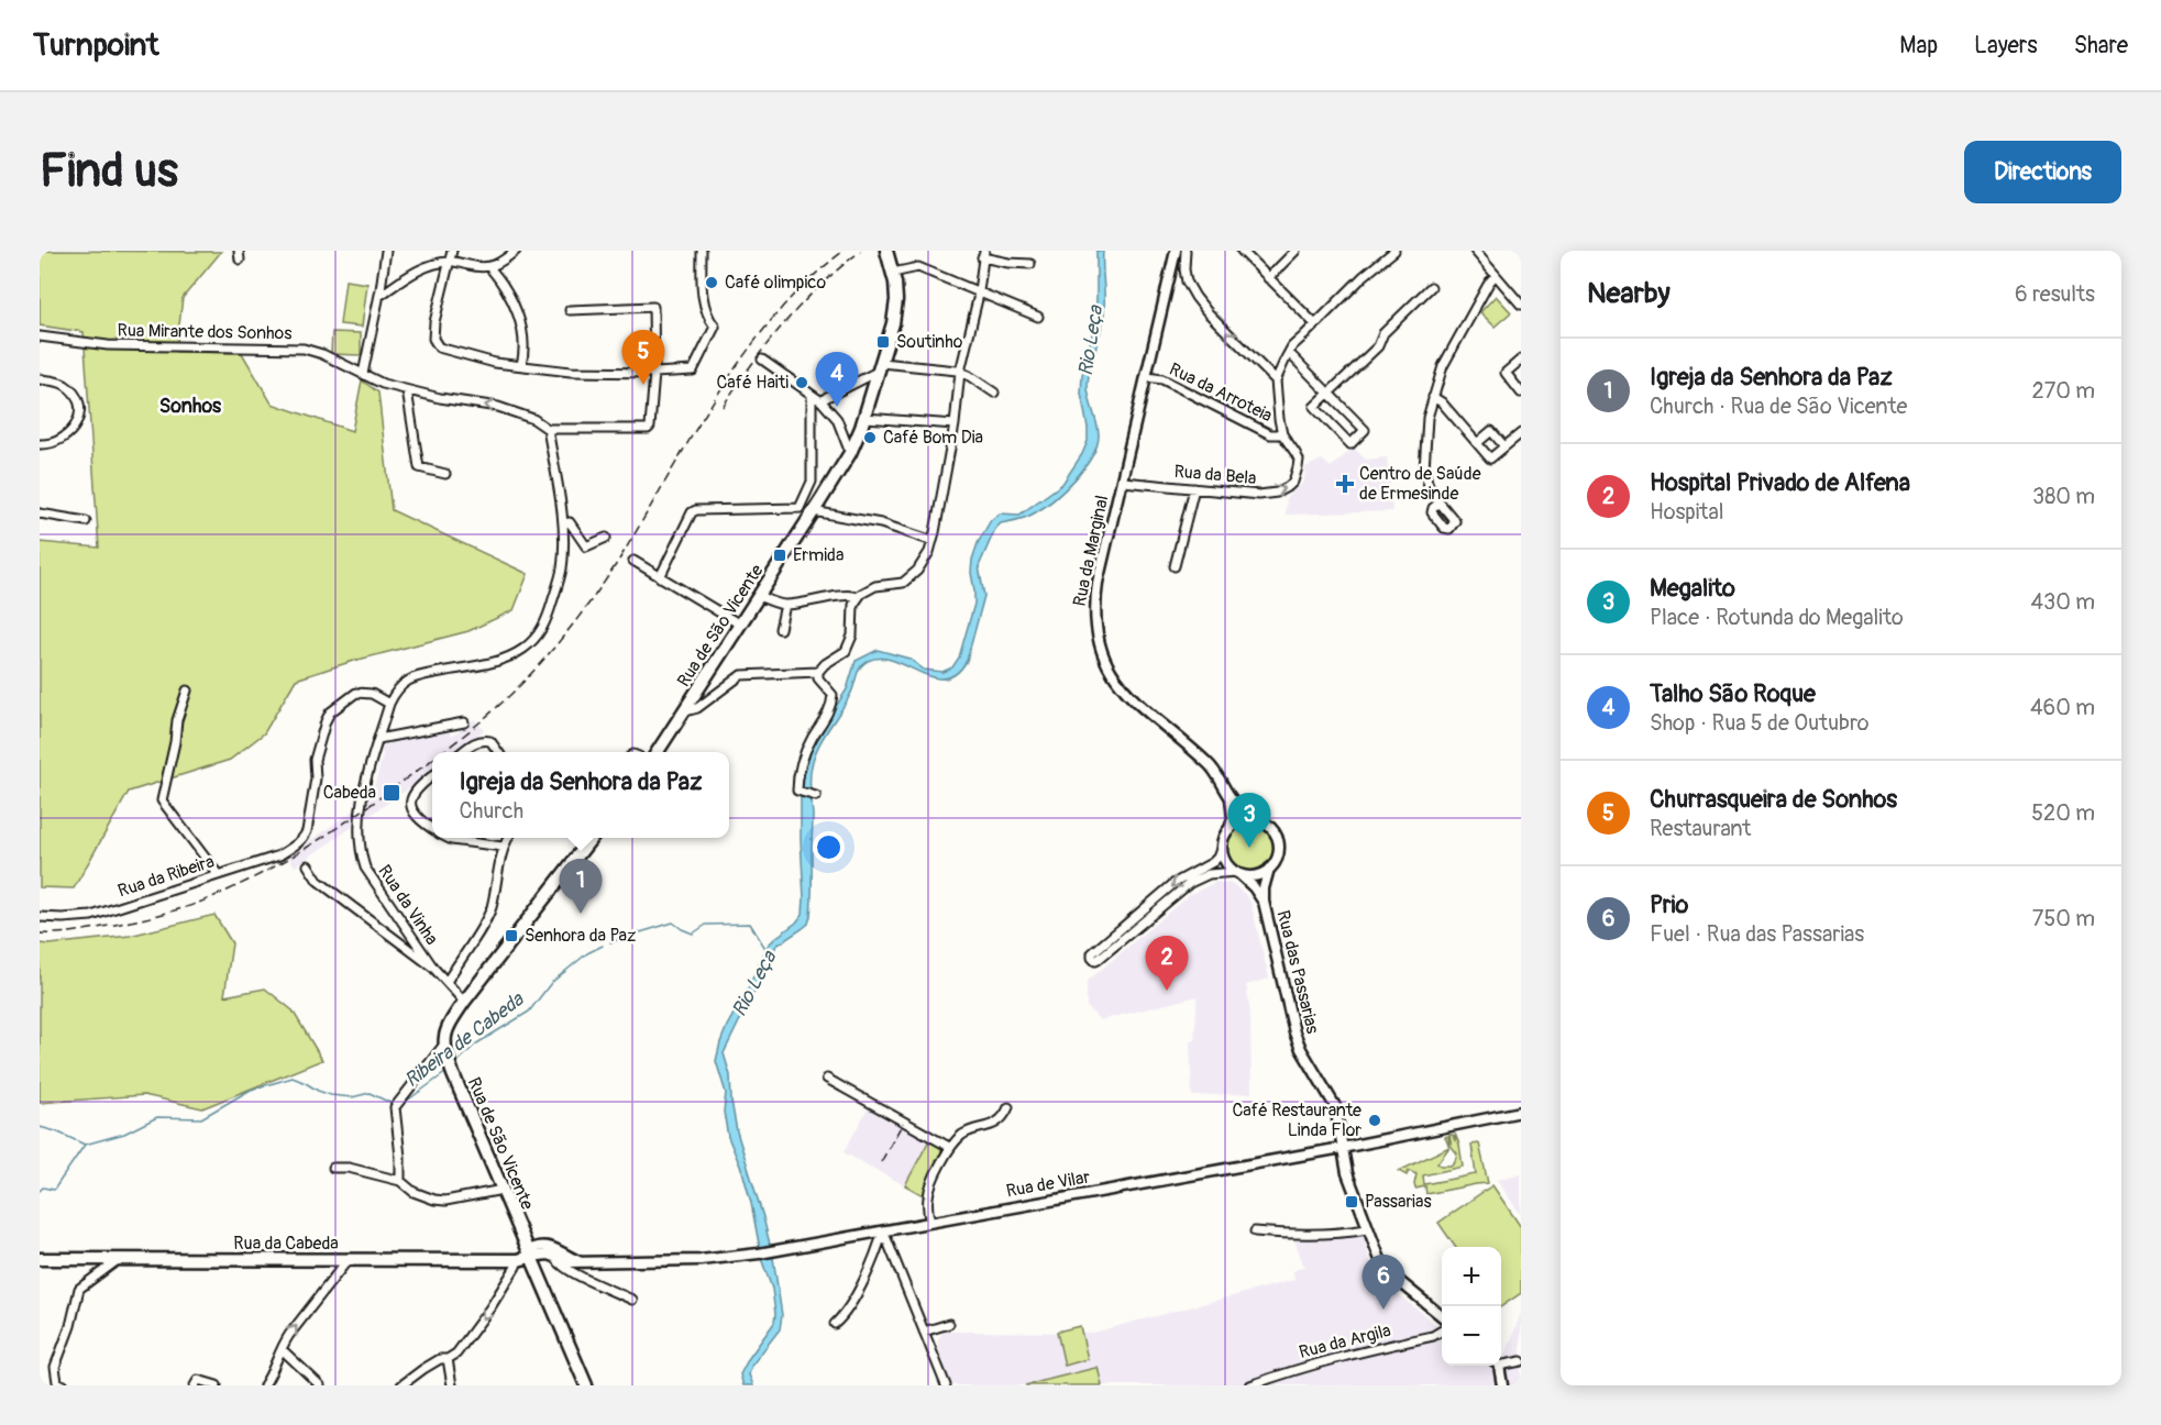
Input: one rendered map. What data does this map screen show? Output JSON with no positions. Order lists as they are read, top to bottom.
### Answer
{
  "streets": {
    "main road": ["Rua de São Vicente", "Rua da Cabeda"],
    "street": [
      "Rua Mirante dos Sonhos",
      "Rua da Arroteia",
      "Rua da Bela",
      "Rua da Marginal",
      "Rua da Ribeira",
      "Rua da Vinha",
      "Rua das Passarias",
      "Rua de Vilar",
      "Rua da Argila"
    ]
  },
  "crossings": [
    ["Rua da Arroteia", "Rua da Bela"],
    ["Rua da Arroteia", "Rua da Marginal"],
    ["Rua da Bela", "Rua da Marginal"],
    ["Rua da Marginal", "Rua das Passarias"],
    ["Rua de São Vicente", "Rua de Vilar"],
    ["Rua de São Vicente", "Rua da Cabeda"],
    ["Rua da Ribeira", "Rua da Vinha"],
    ["Rua das Passarias", "Rua de Vilar"],
    ["Rua de Vilar", "Rua da Cabeda"]
  ],
  "districts": ["Sonhos"],
  "water": ["Rio Leça", "Ribeira de Cabeda"],
  "places": {
    "other": [
      "Café olimpico",
      "Café Haiti",
      "Café Bom Dia",
      "Café Restaurante Linda Flor"
    ],
    "transit": [
      "Soutinho",
      "Ermida",
      "Cabeda",
      "Senhora da Paz",
      "Passarias"
    ],
    "health": ["Centro de Saúde de Ermesinde"]
  },
  "page": {
    "header": "Turnpoint",
    "nav": ["Map", "Layers", "Share"],
    "buttons": "Directions",
    "title": "Find us",
    "heading": ["Nearby", "6 results"],
    "pins": [
      "5",
      "4",
      "3",
      "1",
      "2",
      "6"
    ],
    "list": [
      {
        "mark": "1",
        "name": "Igreja da Senhora da Paz",
        "note": "Church · Rua de São Vicente",
        "value": "270 m"
      },
      {
        "mark": "2",
        "name": "Hospital Privado de Alfena",
        "note": "Hospital",
        "value": "380 m"
      },
      {
        "mark": "3",
        "name": "Megalito",
        "note": "Place · Rotunda do Megalito",
        "value": "430 m"
      },
      {
        "mark": "4",
        "name": "Talho São Roque",
        "note": "Shop · Rua 5 de Outubro",
        "value": "460 m"
      },
      {
        "mark": "5",
        "name": "Churrasqueira de Sonhos",
        "note": "Restaurant",
        "value": "520 m"
      },
      {
        "mark": "6",
        "name": "Prio",
        "note": "Fuel · Rua das Passarias",
        "value": "750 m"
      }
    ],
    "popup": ["Igreja da Senhora da Paz", "Church"],
    "map_buttons": ["+", "−"]
  }
}
